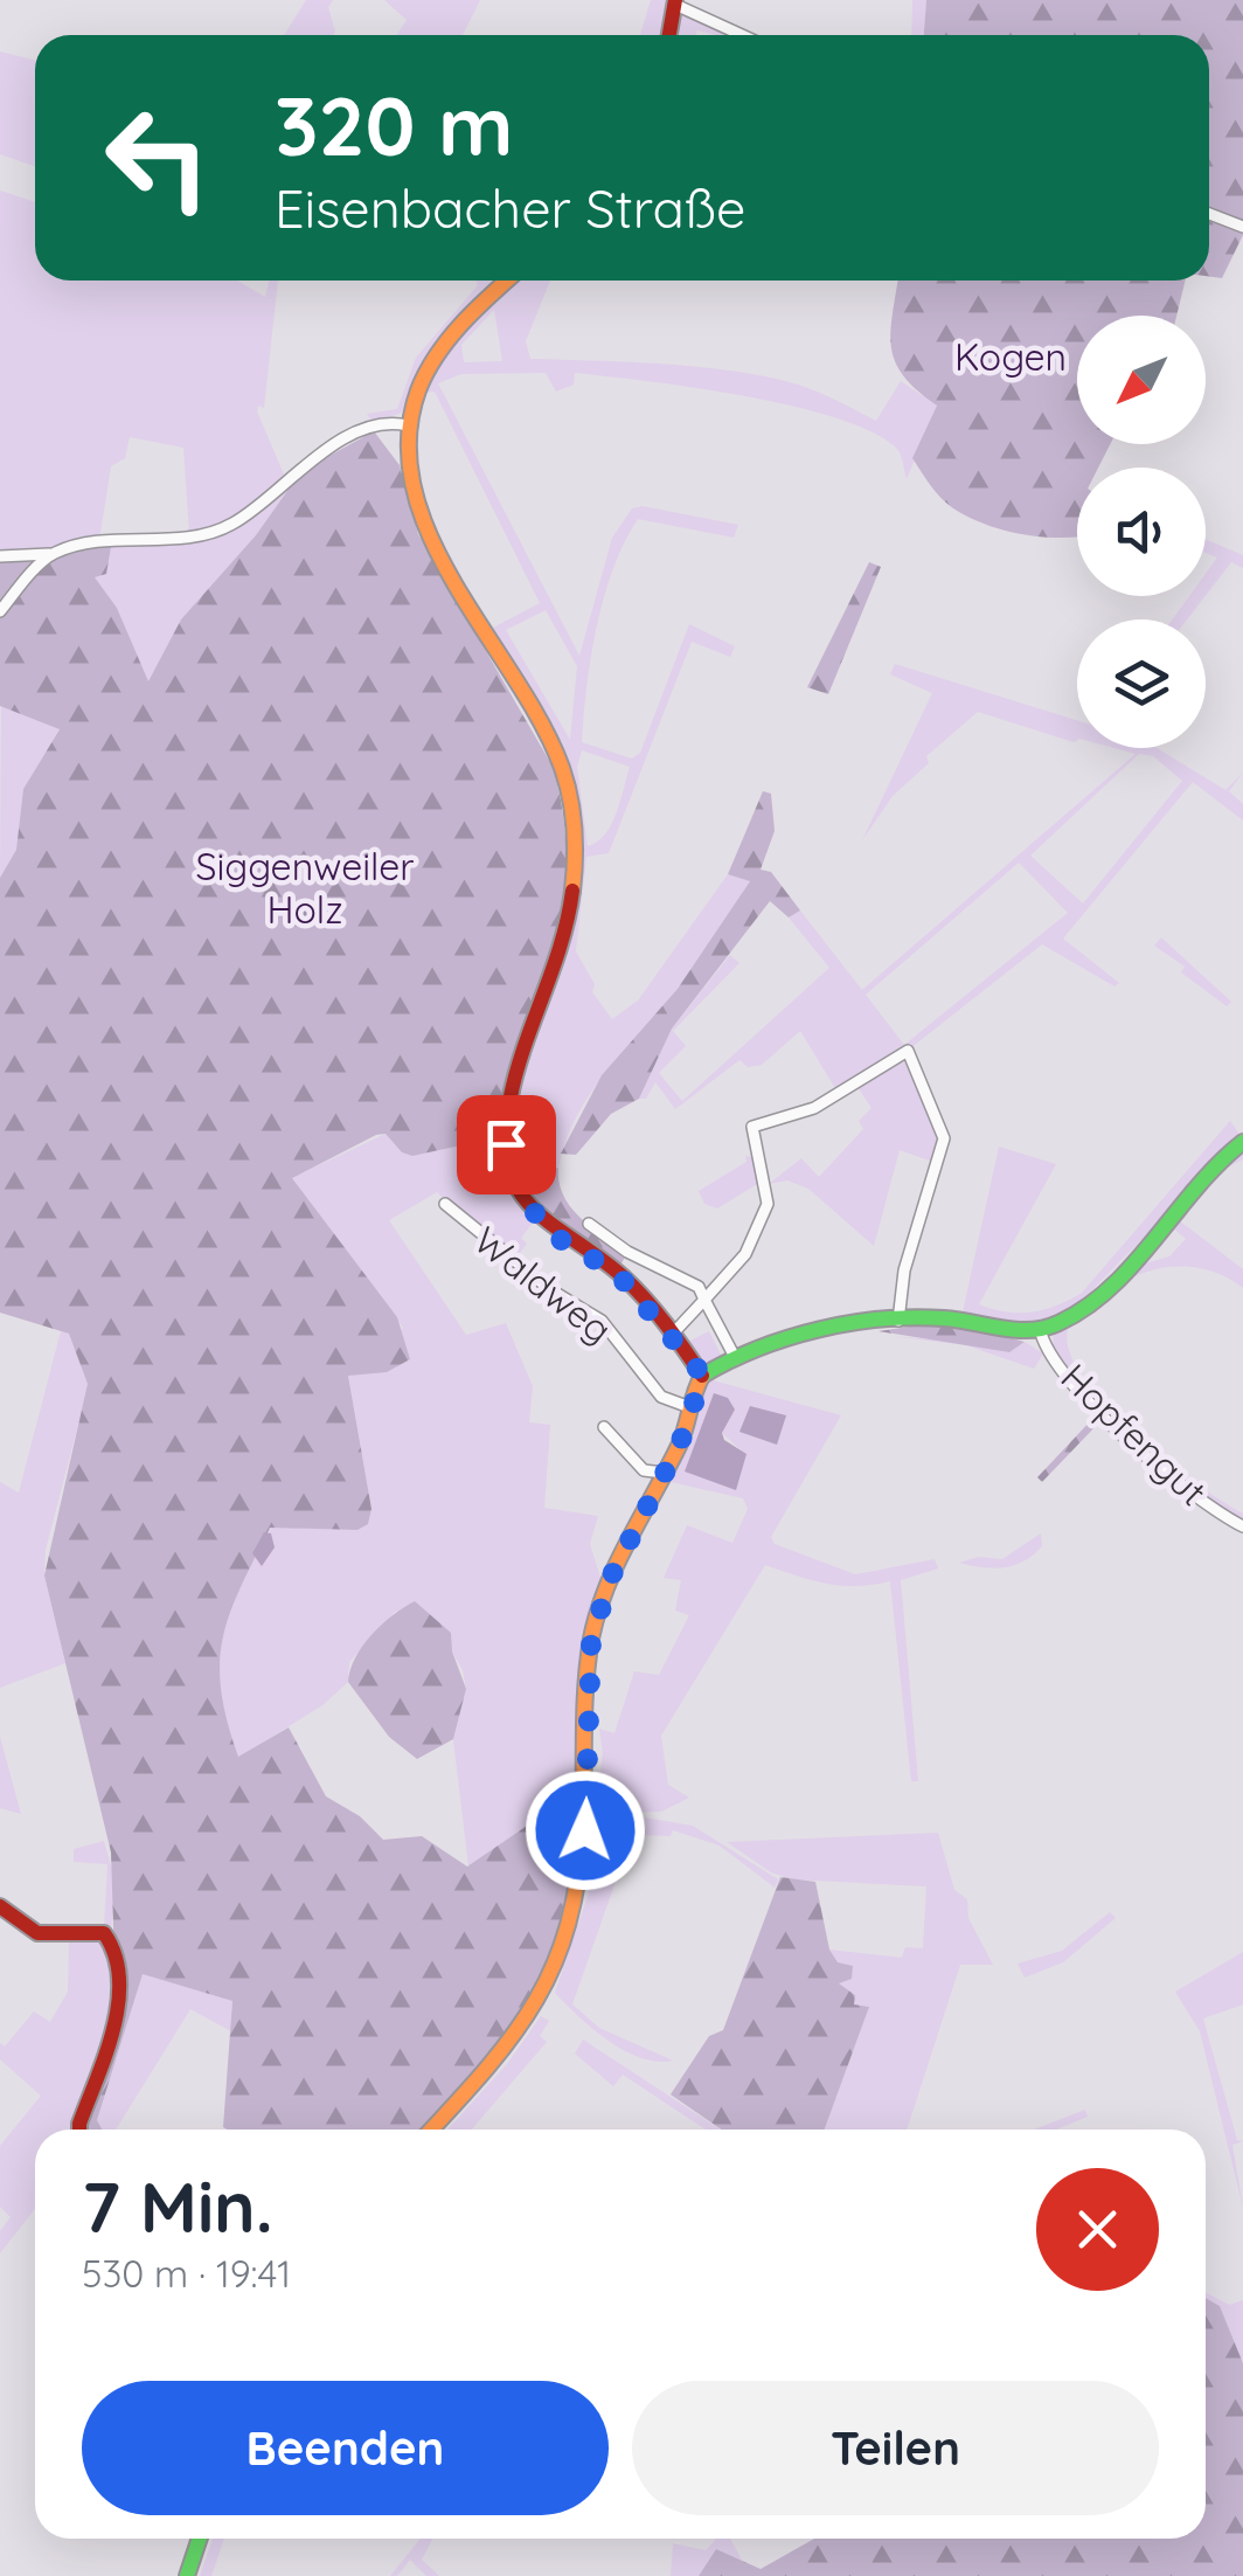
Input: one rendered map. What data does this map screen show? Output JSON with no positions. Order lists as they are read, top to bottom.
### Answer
{
  "streets": {
    "street": ["Waldweg", "Hopfengut"]
  },
  "parks": ["Kogen", "Siggenweiler Holz"],
  "north": "bottom left",
  "page": {
    "turn": ["320 m", "Eisenbacher Straße"],
    "heading": ["7 Min.", "530 m · 19:41"],
    "buttons": ["Beenden", "Teilen"]
  }
}
